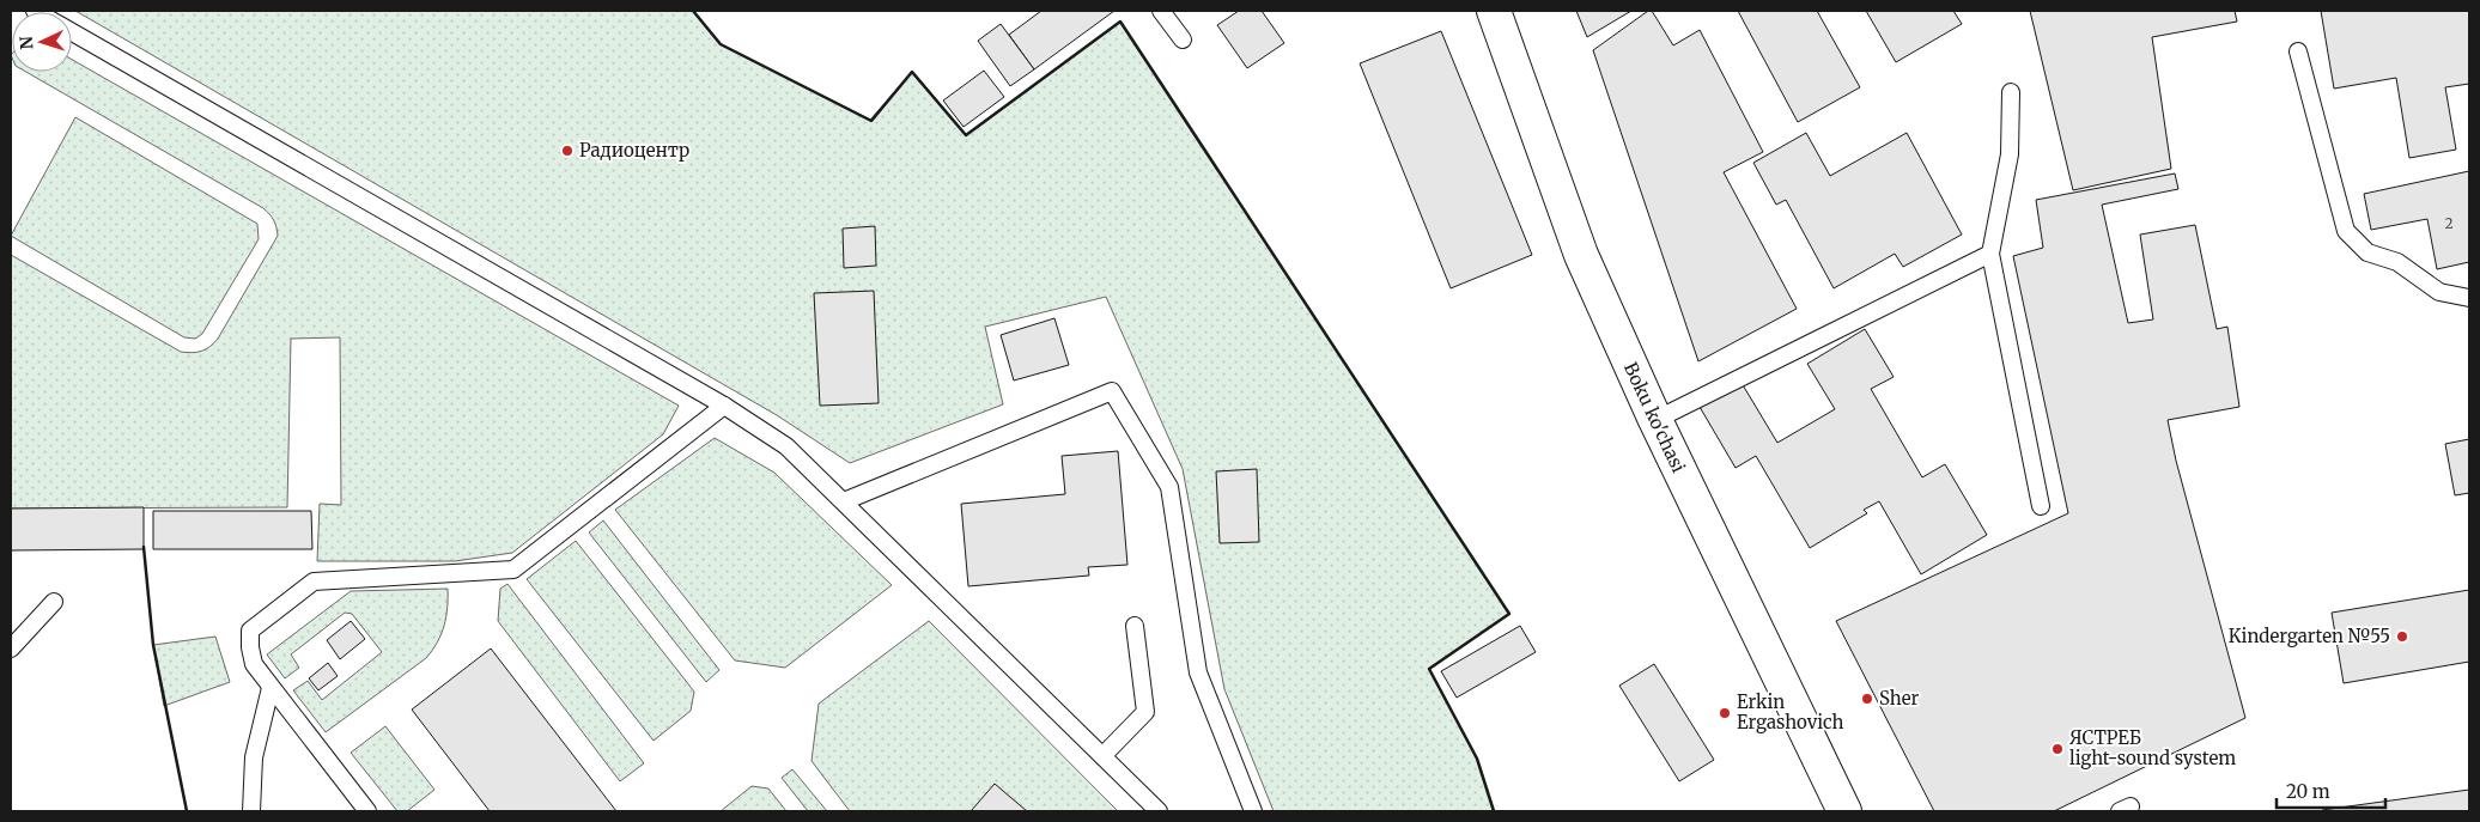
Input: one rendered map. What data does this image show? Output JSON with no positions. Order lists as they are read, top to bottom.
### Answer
{
  "streets": {
    "street": ["Boku ko'chasi"]
  },
  "places": [
    "Радиоцентр",
    "Kindergarten №55",
    "Sher",
    "Erkin Ergashovich",
    "ЯСТРЕБ light-sound system"
  ],
  "house_numbers": ["2"],
  "scale_bar": "20 m",
  "north": "left"
}
